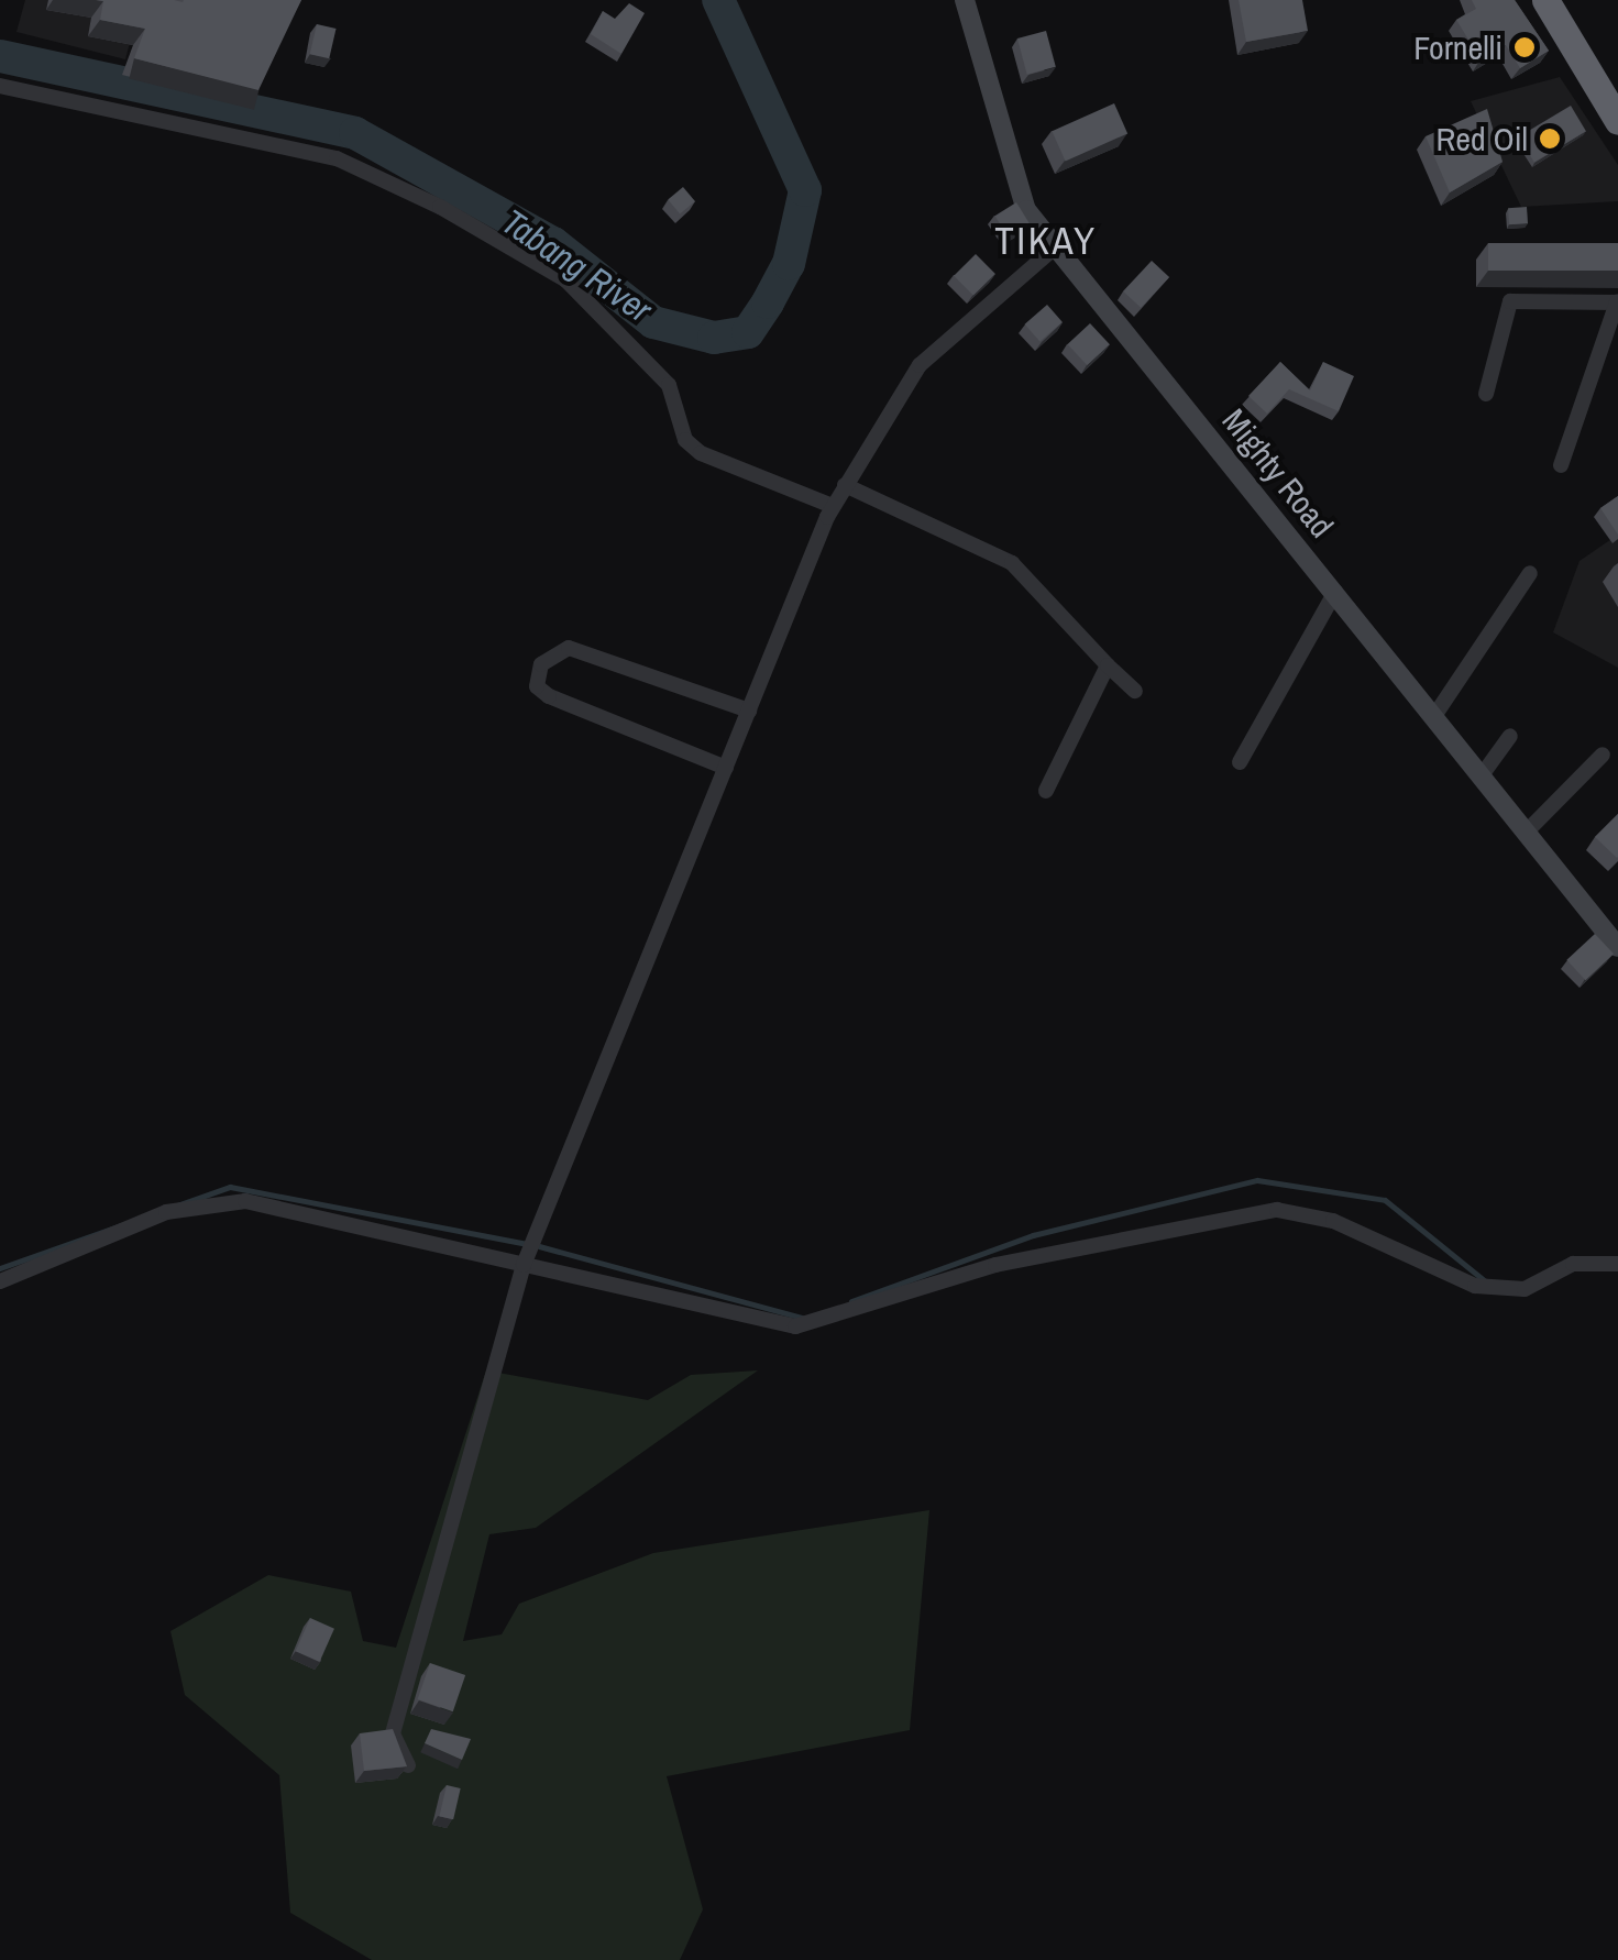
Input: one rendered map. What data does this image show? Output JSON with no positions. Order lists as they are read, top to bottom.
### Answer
{
  "streets": {
    "street": ["Mighty Road"]
  },
  "districts": ["TIKAY"],
  "water": ["Tabang River"],
  "places": ["Fornelli", "Red Oil"]
}
